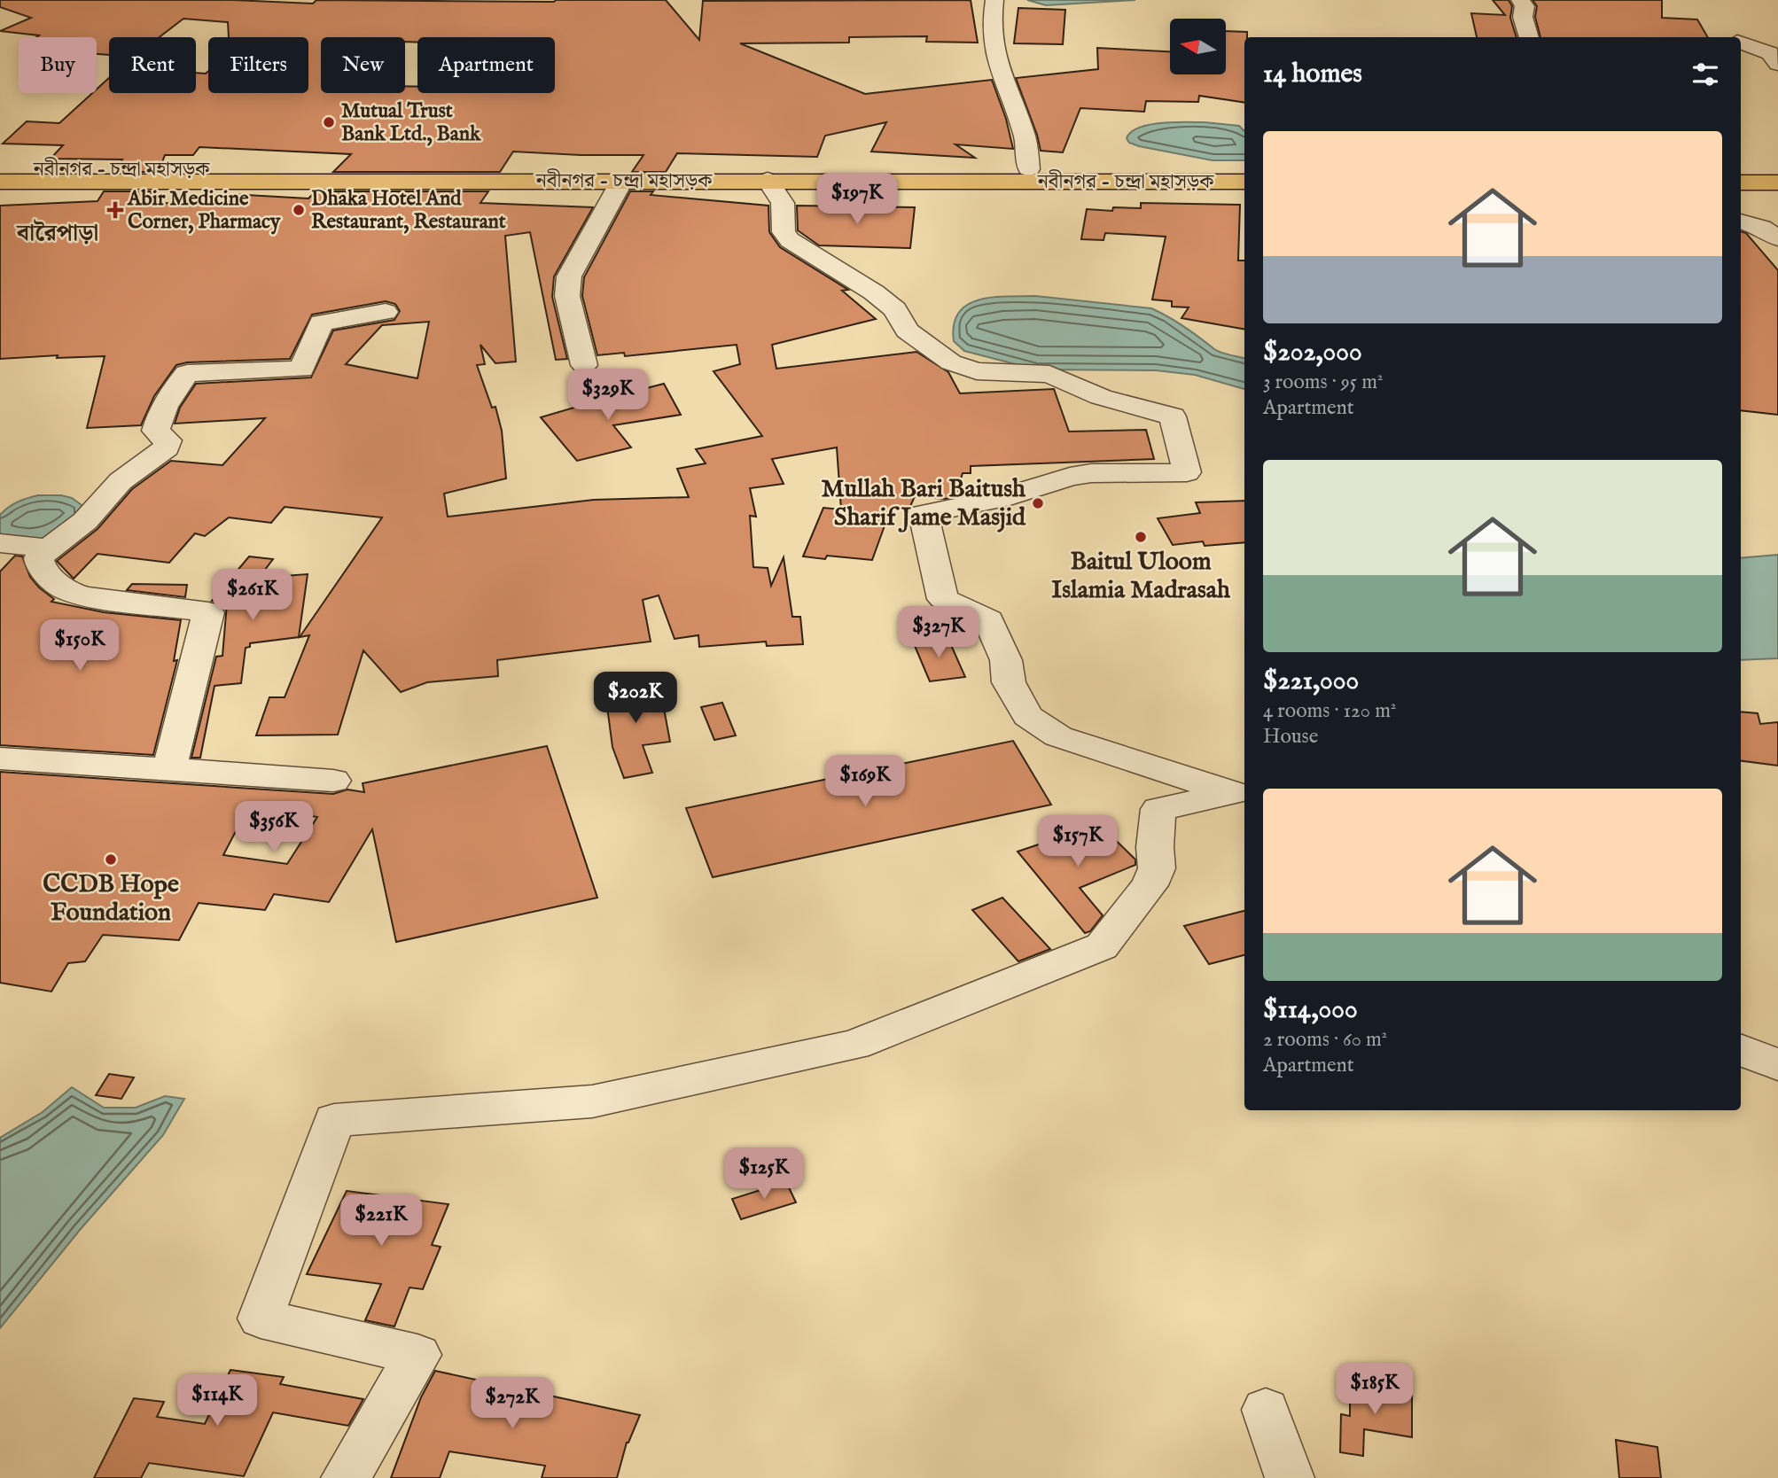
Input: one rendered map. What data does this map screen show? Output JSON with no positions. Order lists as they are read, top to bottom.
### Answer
{
  "streets": {
    "highway": ["নবীনগর - চন্দ্রা মহাসড়ক"]
  },
  "districts": ["বারৈপাড়া"],
  "places": {
    "other": [
      "Mutual Trust Bank Ltd., Bank",
      "Dhaka Hotel And Restaurant, Restaurant",
      "Mullah Bari Baitush Sharif Jame Masjid",
      "Baitul Uloom Islamia Madrasah",
      "CCDB Hope Foundation"
    ],
    "health": ["Abir Medicine Corner, Pharmacy"]
  },
  "north": "left",
  "page": {
    "chip": [
      "Buy",
      "Rent",
      "Filters",
      "New",
      "Apartment"
    ],
    "heading": "14 homes",
    "list": [
      {
        "name": "$202,000",
        "note": "3 rooms · 95 m² · Apartment"
      },
      {
        "name": "$221,000",
        "note": "4 rooms · 120 m² · House"
      },
      {
        "name": "$114,000",
        "note": "2 rooms · 60 m² · Apartment"
      }
    ],
    "price": [
      "$197K",
      "$329K",
      "$261K",
      "$327K",
      "$150K",
      "$202K",
      "$169K",
      "$356K",
      "$157K",
      "$125K",
      "$221K",
      "$185K",
      "$114K",
      "$272K"
    ]
  }
}
